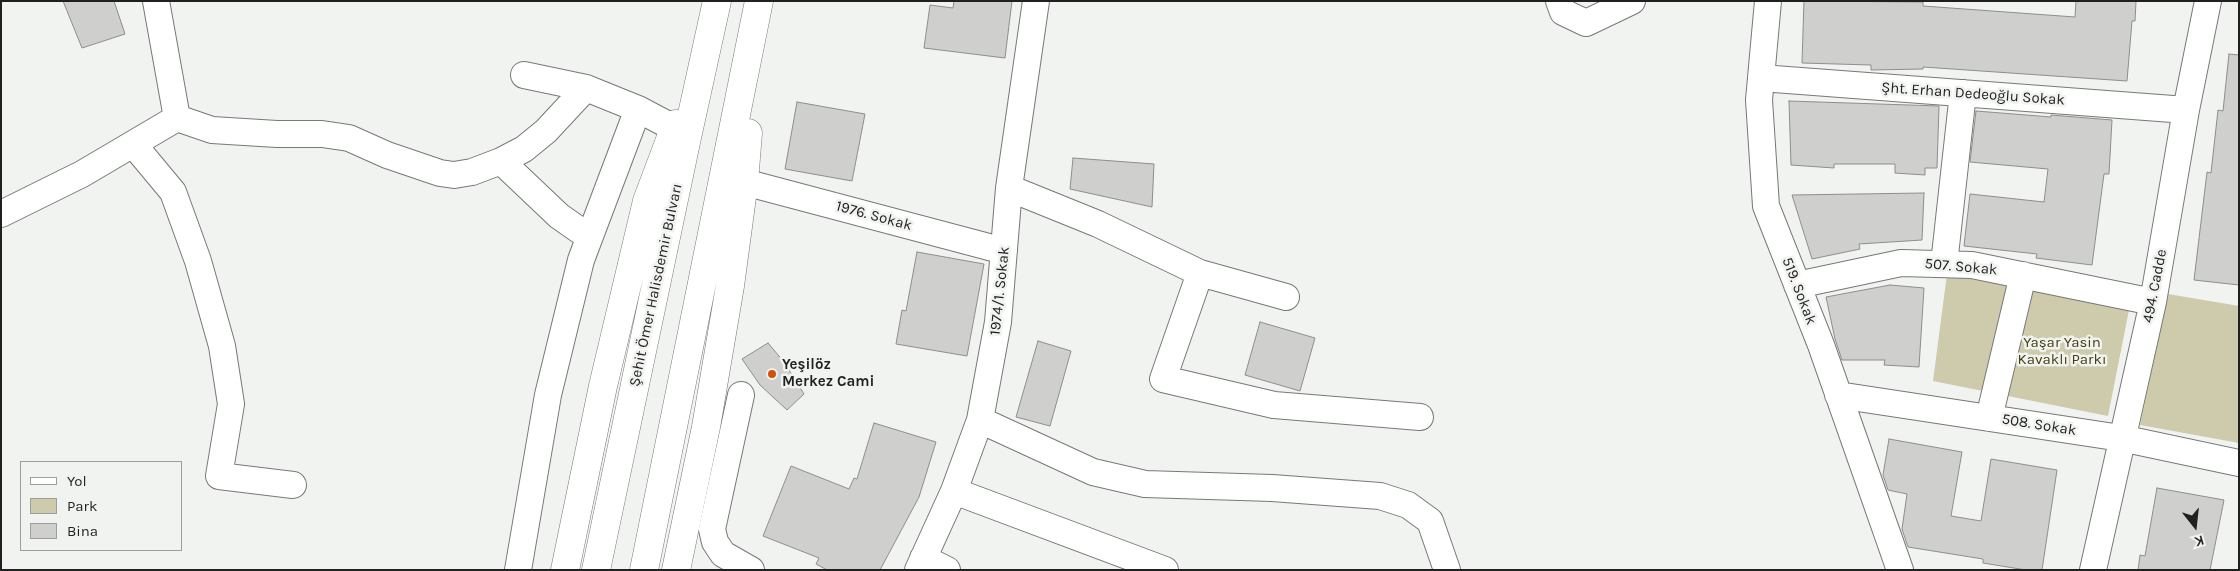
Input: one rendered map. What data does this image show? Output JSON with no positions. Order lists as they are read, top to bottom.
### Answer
{
  "streets": {
    "highway": ["Şehit Ömer Halisdemir Bulvarı"],
    "street": [
      "Şht. Erhan Dedeoğlu Sokak",
      "1976. Sokak",
      "507. Sokak",
      "494. Cadde",
      "1974/1. Sokak",
      "519. Sokak",
      "508. Sokak"
    ]
  },
  "crossings": [
    ["Şht. Erhan Dedeoğlu Sokak", "494. Cadde"],
    ["Şht. Erhan Dedeoğlu Sokak", "519. Sokak"],
    ["1976. Sokak", "1974/1. Sokak"],
    ["507. Sokak", "494. Cadde"],
    ["507. Sokak", "519. Sokak"],
    ["494. Cadde", "508. Sokak"],
    ["519. Sokak", "508. Sokak"]
  ],
  "parks": ["Yaşar Yasin Kavaklı Parkı"],
  "places": ["Yeşilöz Merkez Cami"],
  "legend": ["Yol", "Park", "Bina"],
  "north": "bottom"
}
